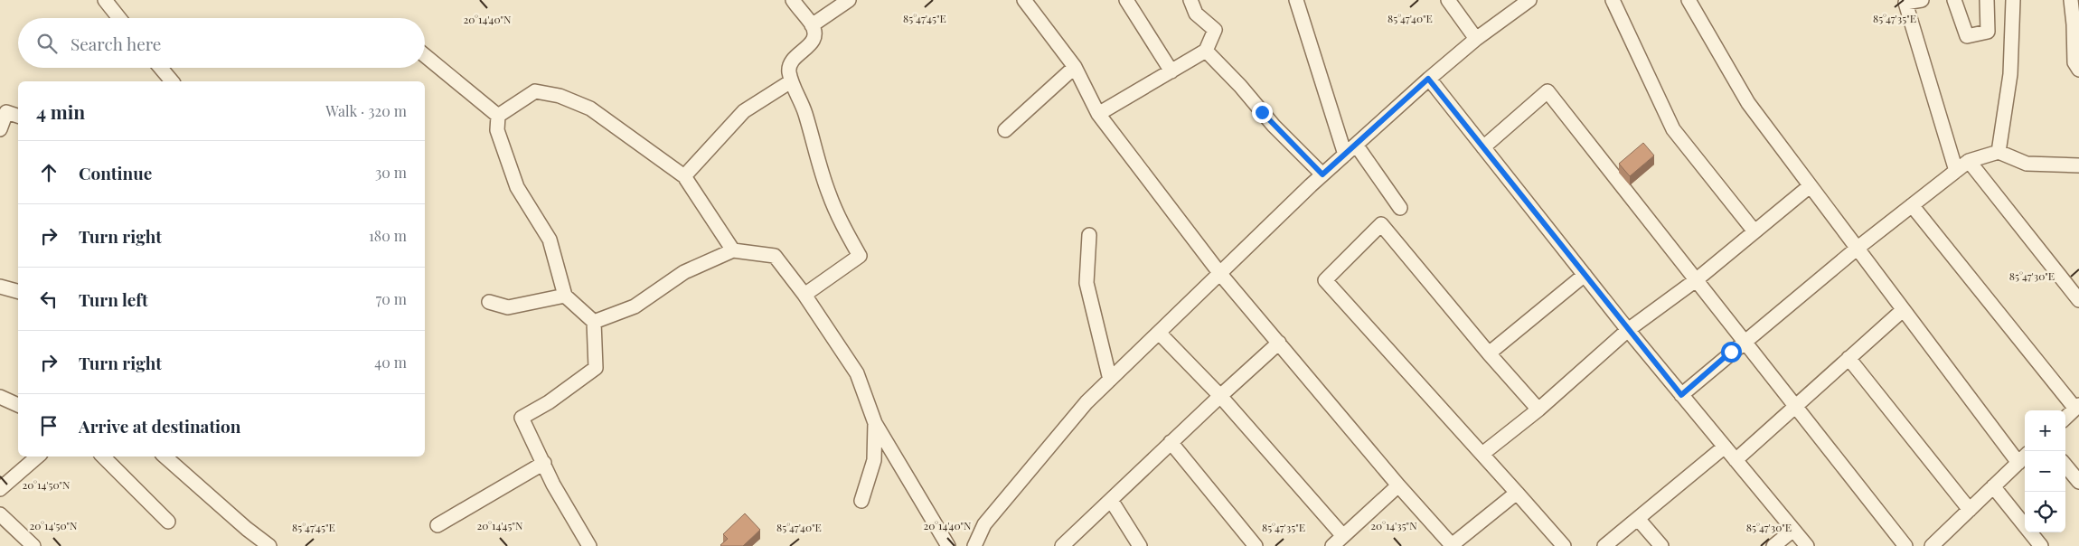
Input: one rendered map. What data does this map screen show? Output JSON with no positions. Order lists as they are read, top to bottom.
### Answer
{
  "page": {
    "search": "Search here",
    "heading": ["4 min", "Walk · 320 m"],
    "list": [
      ["Continue", "30 m"],
      ["Turn right", "180 m"],
      ["Turn left", "70 m"],
      ["Turn right", "40 m"],
      "Arrive at destination"
    ],
    "map_buttons": ["+", "−"]
  },
  "coordinates": [
    "85°47'45\"E",
    "85°47'40\"E",
    "85°47'35\"E",
    "20°14'40\"N",
    "85°47'30\"E",
    "20°14'50\"N",
    "20°14'45\"N",
    "20°14'35\"N"
  ]
}
